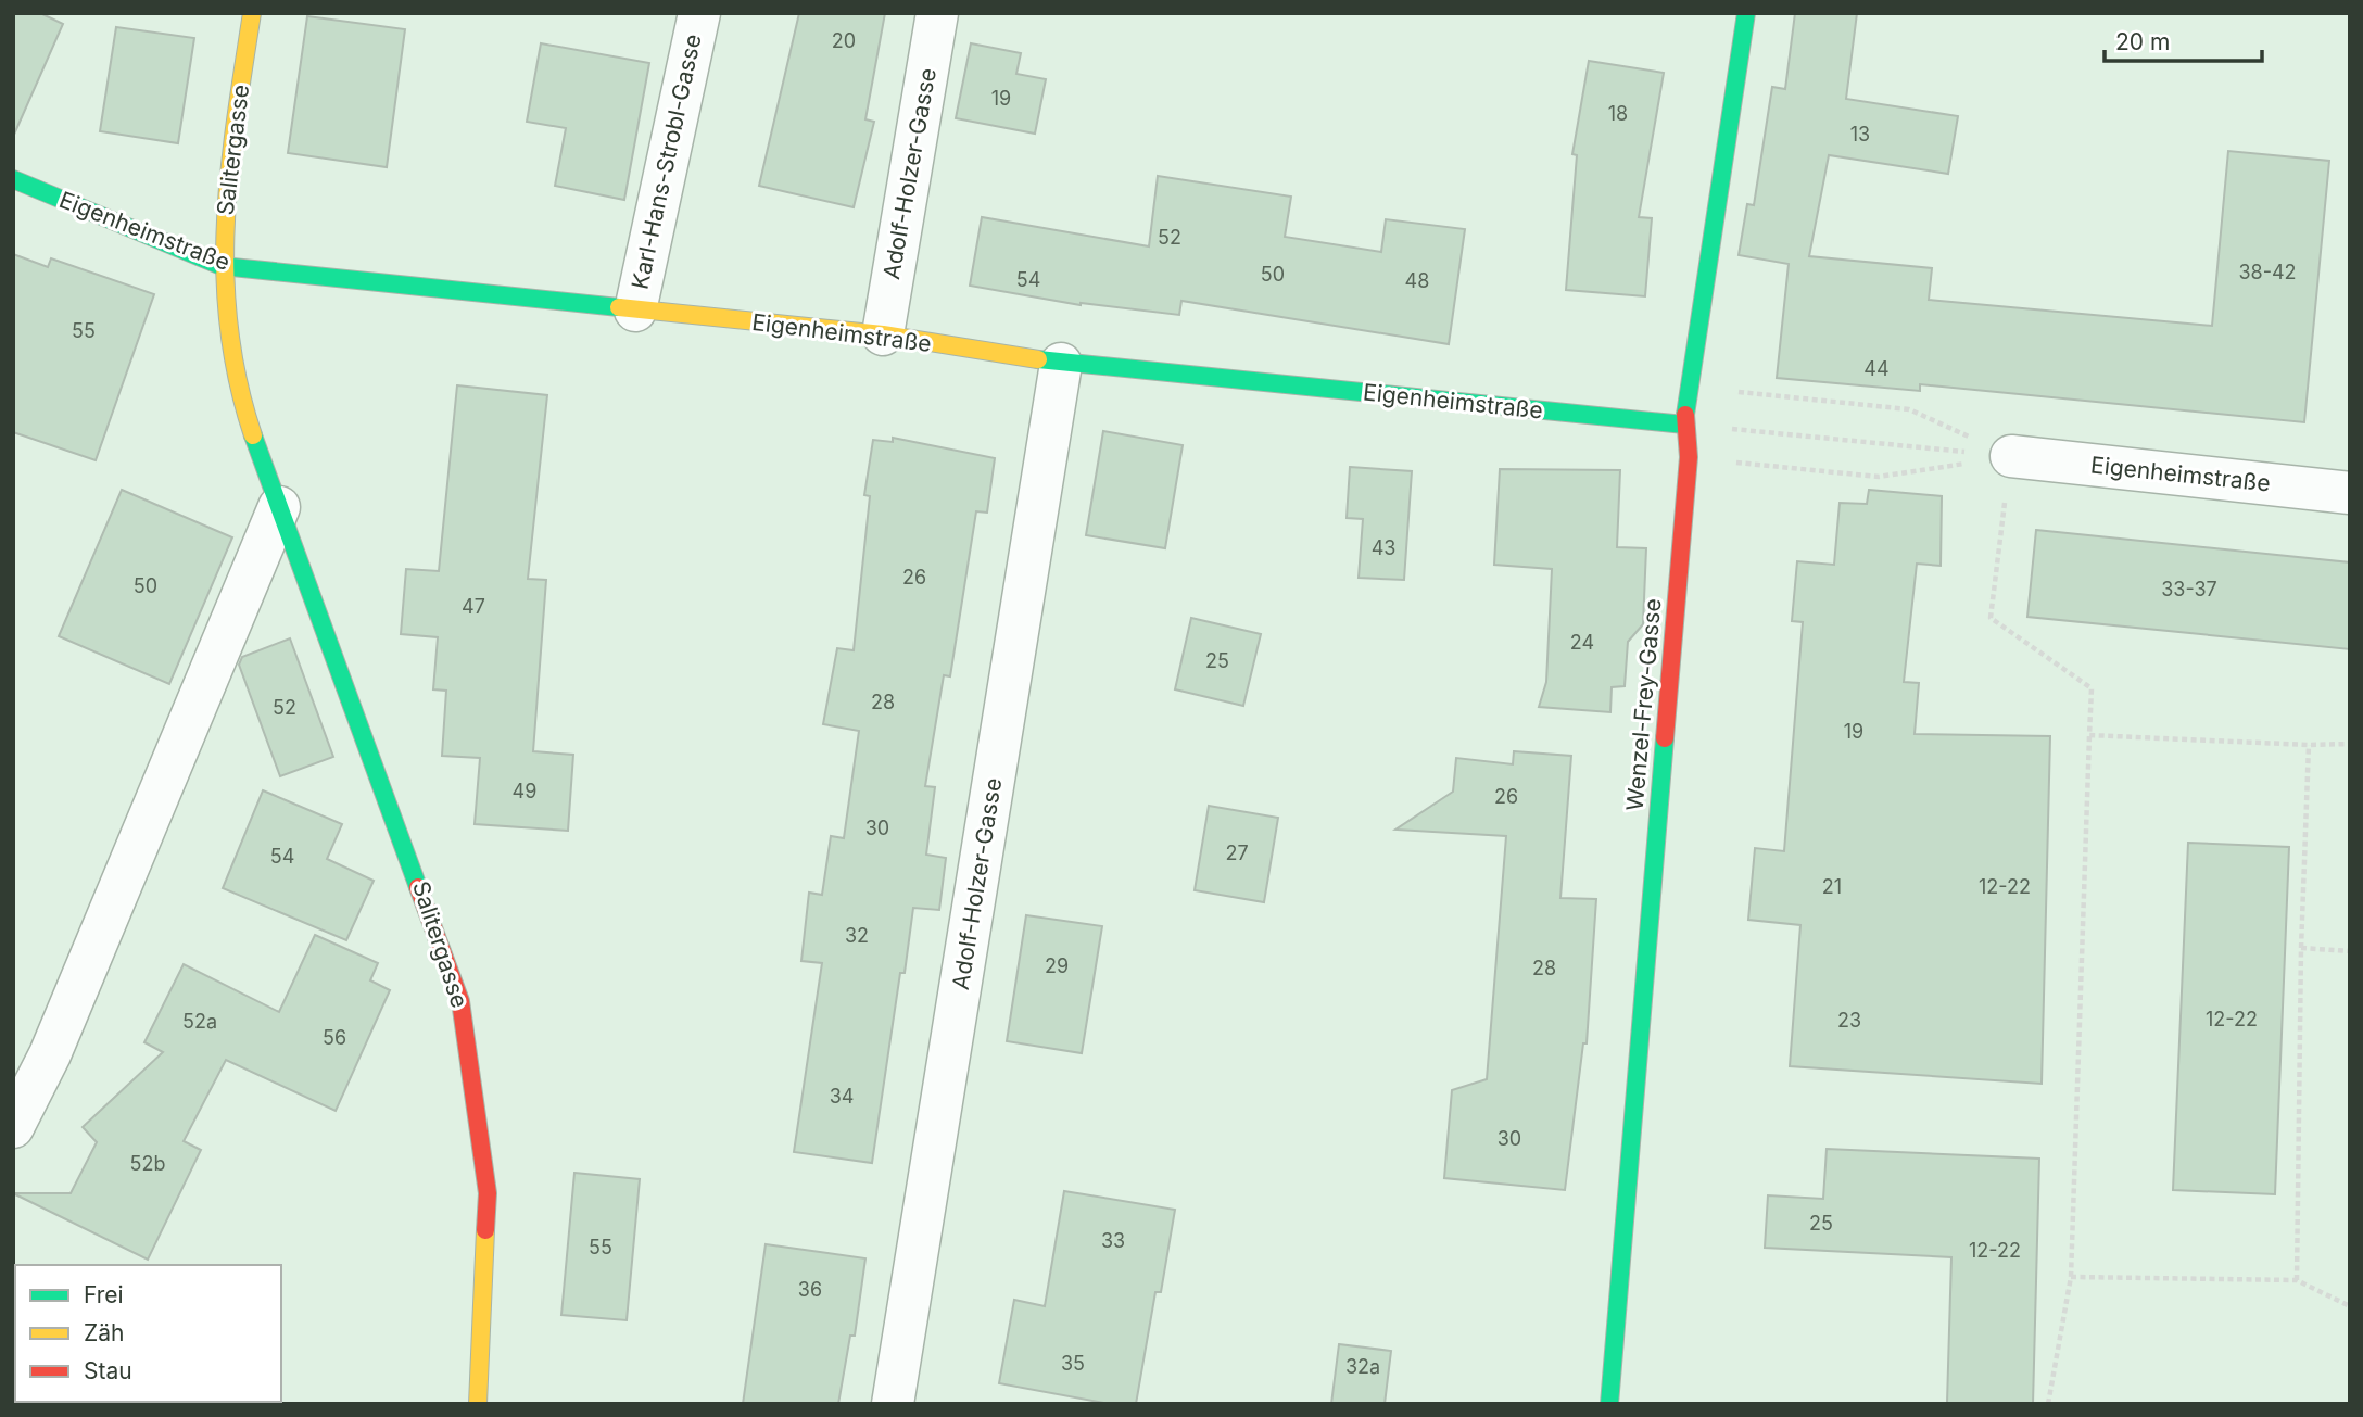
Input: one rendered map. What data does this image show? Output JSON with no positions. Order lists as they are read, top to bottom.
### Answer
{
  "streets": {
    "street": [
      "Salitergasse",
      "Karl-Hans-Strobl-Gasse",
      "Adolf-Holzer-Gasse",
      "Eigenheimstraße",
      "Wenzel-Frey-Gasse"
    ]
  },
  "crossings": [
    ["Salitergasse", "Eigenheimstraße"],
    ["Karl-Hans-Strobl-Gasse", "Eigenheimstraße"],
    ["Adolf-Holzer-Gasse", "Eigenheimstraße"],
    ["Eigenheimstraße", "Wenzel-Frey-Gasse"]
  ],
  "house_numbers": [
    "20",
    "19",
    "18",
    "13",
    "52",
    "38-42",
    "50",
    "54",
    "48",
    "55",
    "44",
    "43",
    "26",
    "50",
    "33-37",
    "47",
    "24",
    "25",
    "28",
    "52",
    "19",
    "49",
    "26",
    "30",
    "27",
    "54",
    "21",
    "12-22",
    "32",
    "29",
    "28",
    "12-22",
    "23",
    "52a",
    "56",
    "34",
    "30",
    "52b",
    "25",
    "33",
    "55",
    "12-22",
    "36",
    "35",
    "32a"
  ],
  "legend": ["Frei", "Zäh", "Stau"],
  "scale_bar": "20 m"
}
